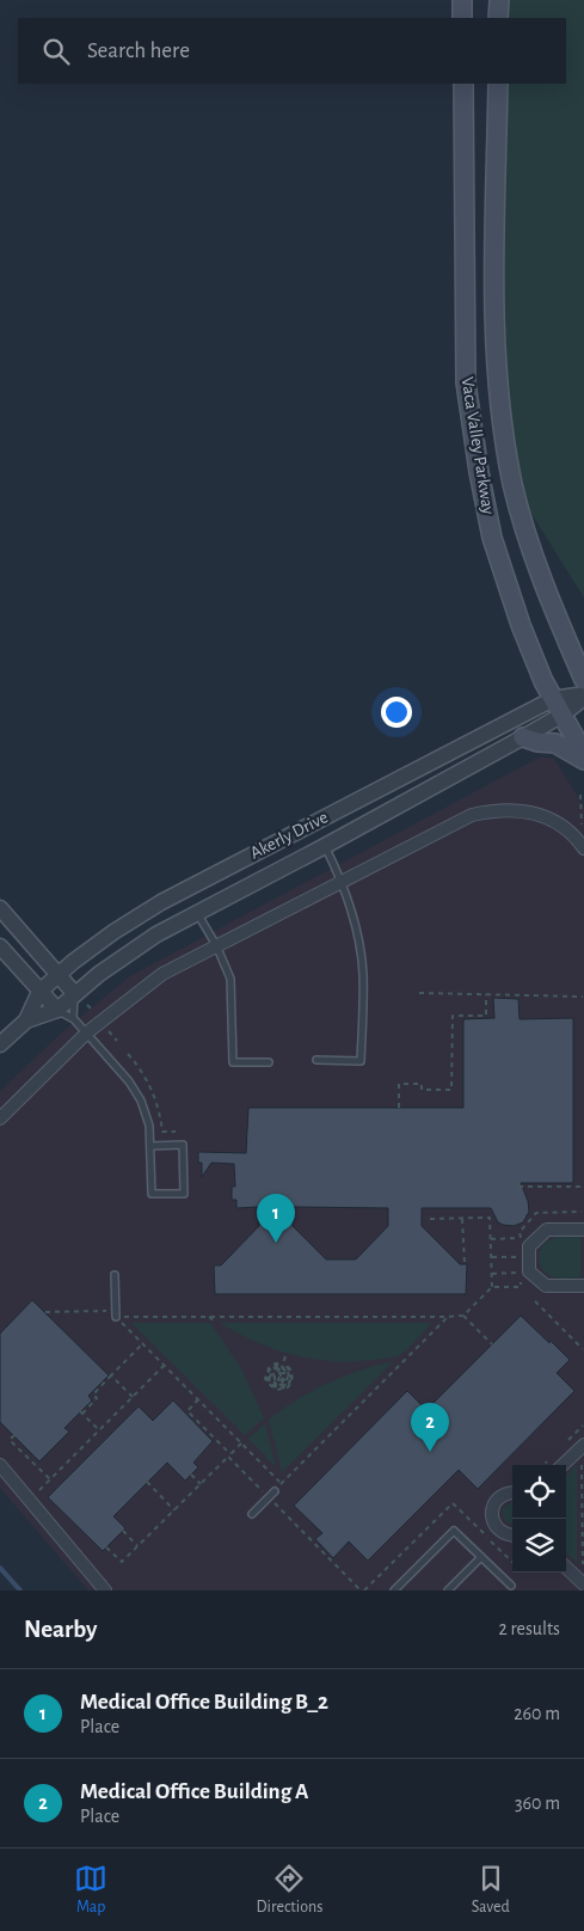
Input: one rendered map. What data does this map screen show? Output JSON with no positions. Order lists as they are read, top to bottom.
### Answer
{
  "streets": {
    "main road": ["Vaca Valley Parkway"],
    "street": ["Akerly Drive"]
  },
  "crossings": [
    ["Vaca Valley Parkway", "Akerly Drive"]
  ],
  "page": {
    "search": "Search here",
    "pins": ["1", "2"],
    "heading": ["Nearby", "2 results"],
    "list": [
      {
        "mark": "1",
        "name": "Medical Office Building B_2",
        "note": "Place",
        "value": "260 m"
      },
      {
        "mark": "2",
        "name": "Medical Office Building A",
        "note": "Place",
        "value": "360 m"
      }
    ],
    "nav": ["Map", "Directions", "Saved"]
  }
}
